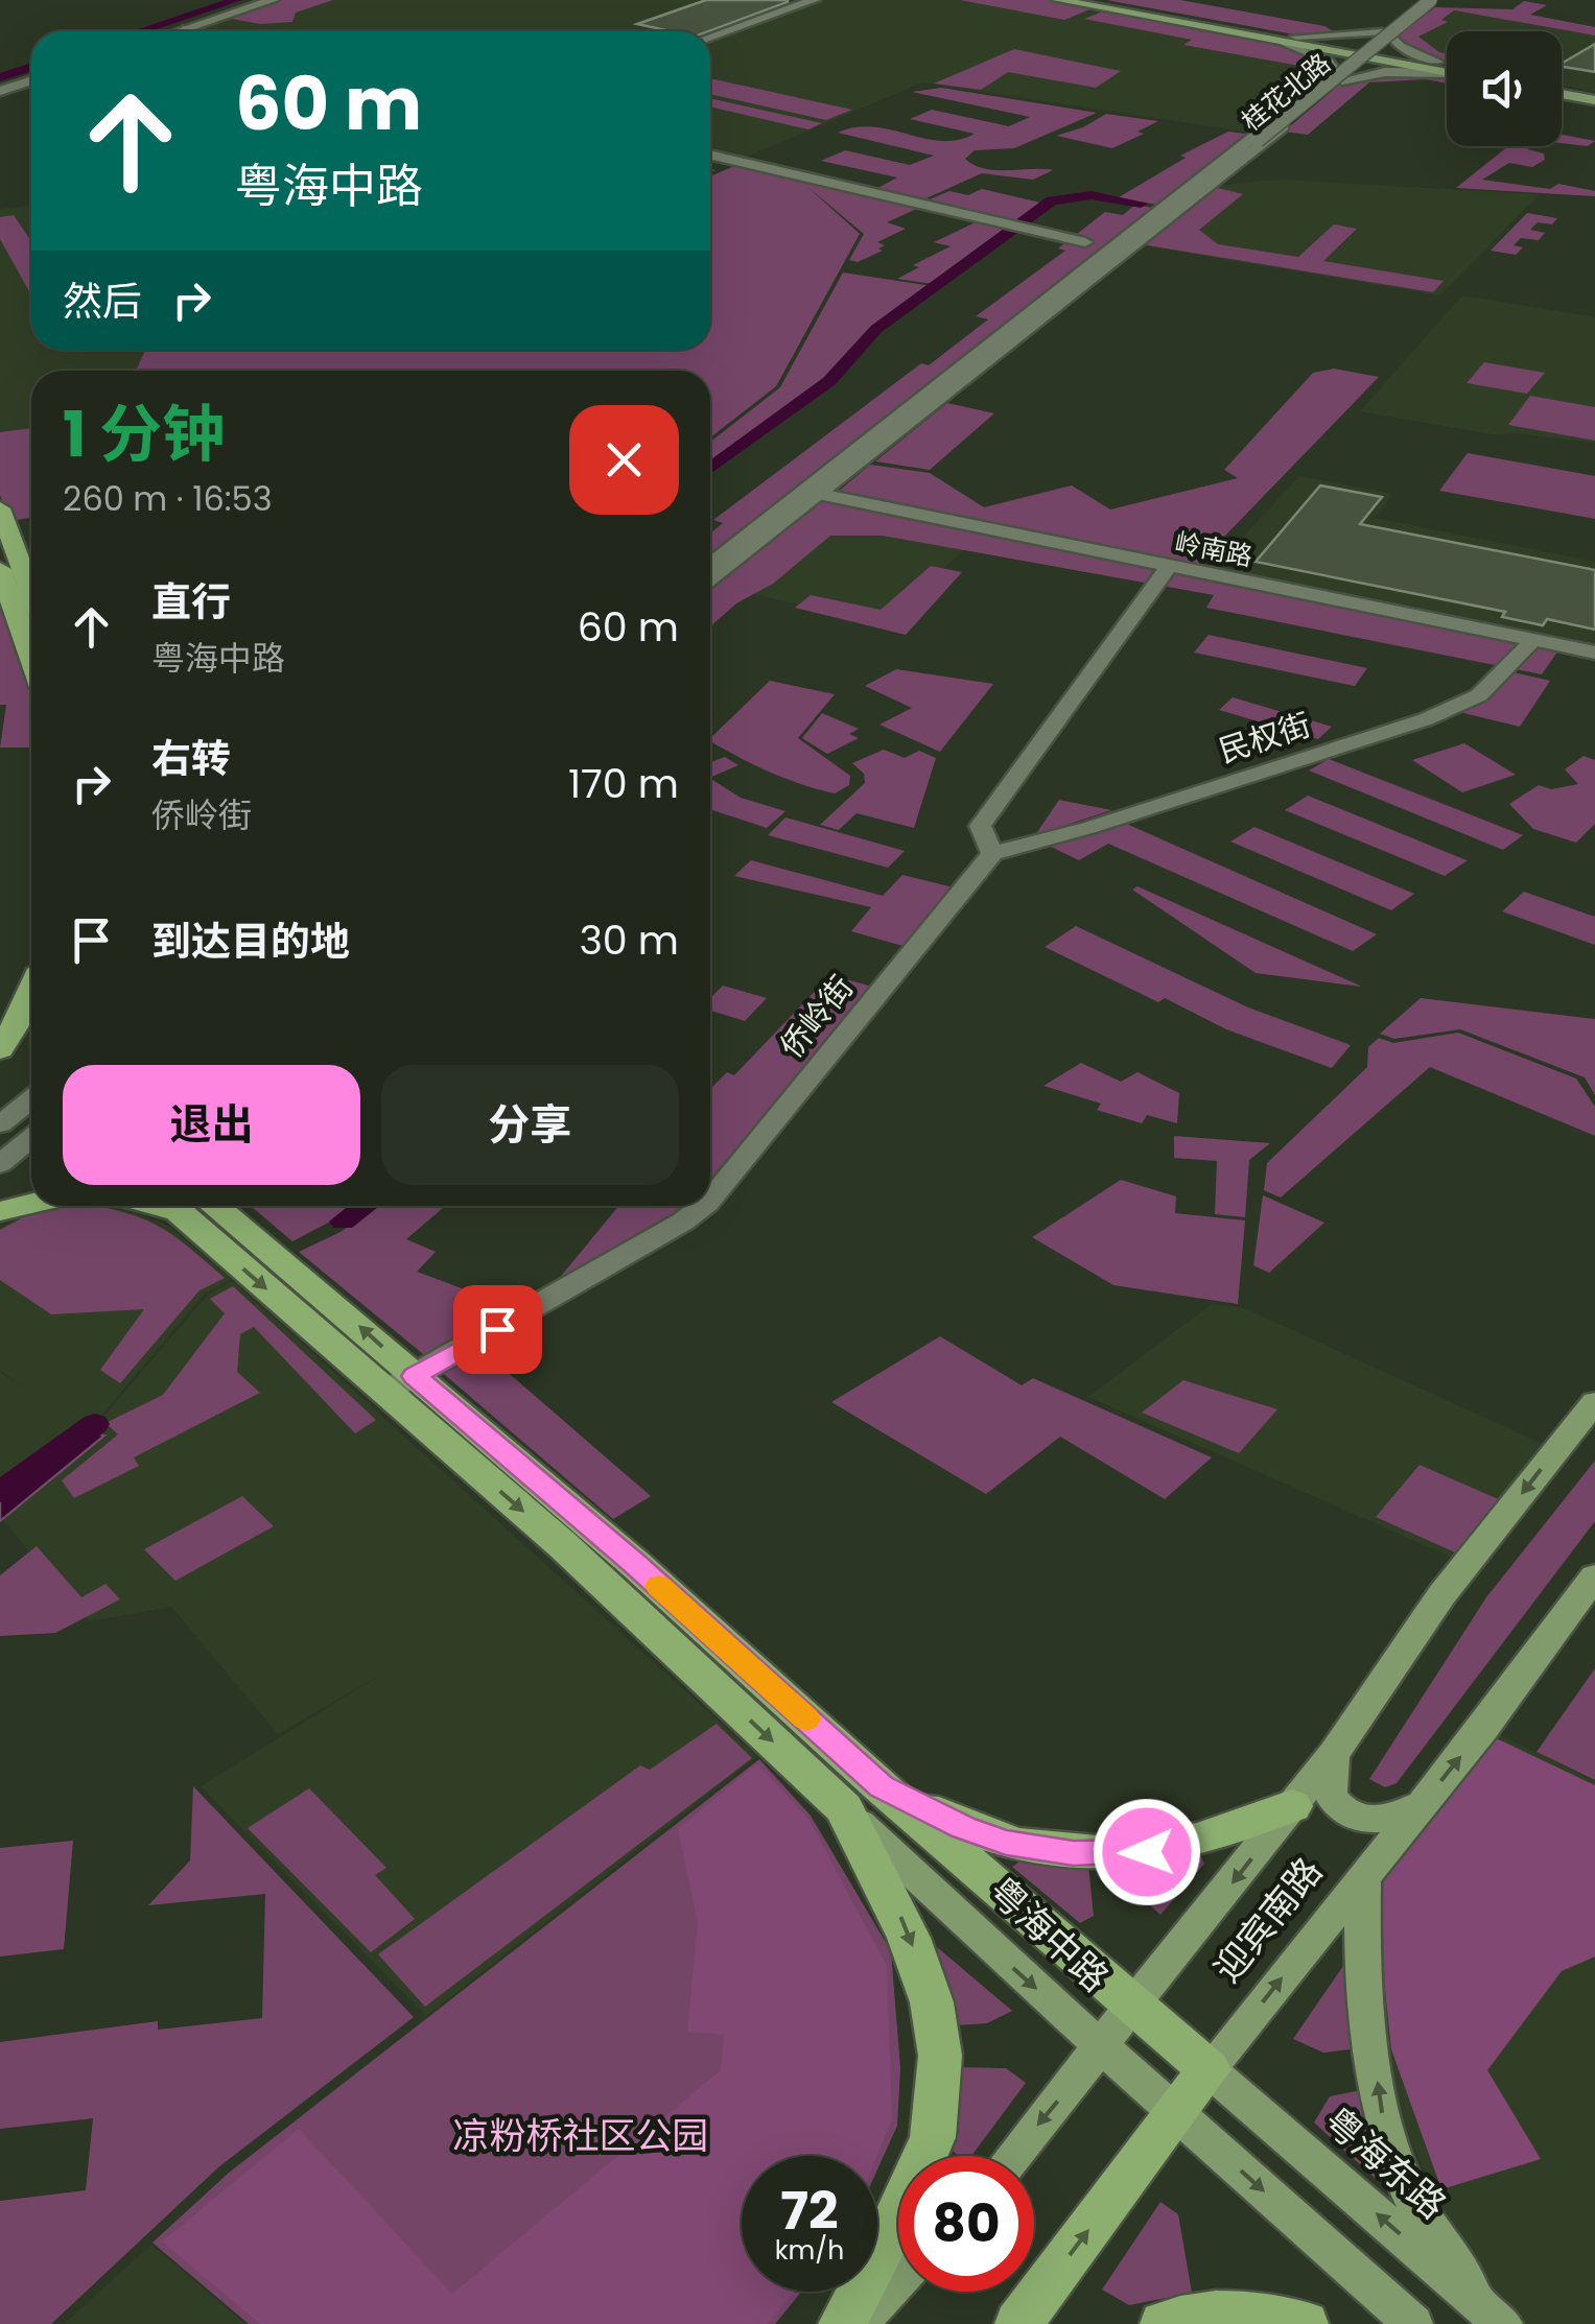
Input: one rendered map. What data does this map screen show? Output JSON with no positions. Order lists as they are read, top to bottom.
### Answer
{
  "streets": {
    "highway": ["迎宾南路", "粤海中路"],
    "main road": [
      "桂花北路",
      "岭南路",
      "民权街",
      "侨岭街",
      "粤海东路"
    ]
  },
  "crossings": [
    ["桂花北路", "岭南路"],
    ["岭南路", "民权街"],
    ["民权街", "侨岭街"],
    ["侨岭街", "粤海中路"],
    ["迎宾南路", "粤海中路"],
    ["迎宾南路", "粤海东路"],
    ["粤海中路", "粤海东路"]
  ],
  "parks": ["凉粉桥社区公园"],
  "page": {
    "turn": ["60 m", "粤海中路"],
    "then": "然后",
    "heading": ["1 分钟", "260 m · 16:53"],
    "list": [
      {
        "name": "直行",
        "note": "粤海中路",
        "value": "60 m"
      },
      {
        "name": "右转",
        "note": "侨岭街",
        "value": "170 m"
      },
      {
        "name": "到达目的地",
        "value": "30 m"
      }
    ],
    "buttons": ["退出", "分享"],
    "speed": "72 km/h",
    "limit": "80"
  }
}
